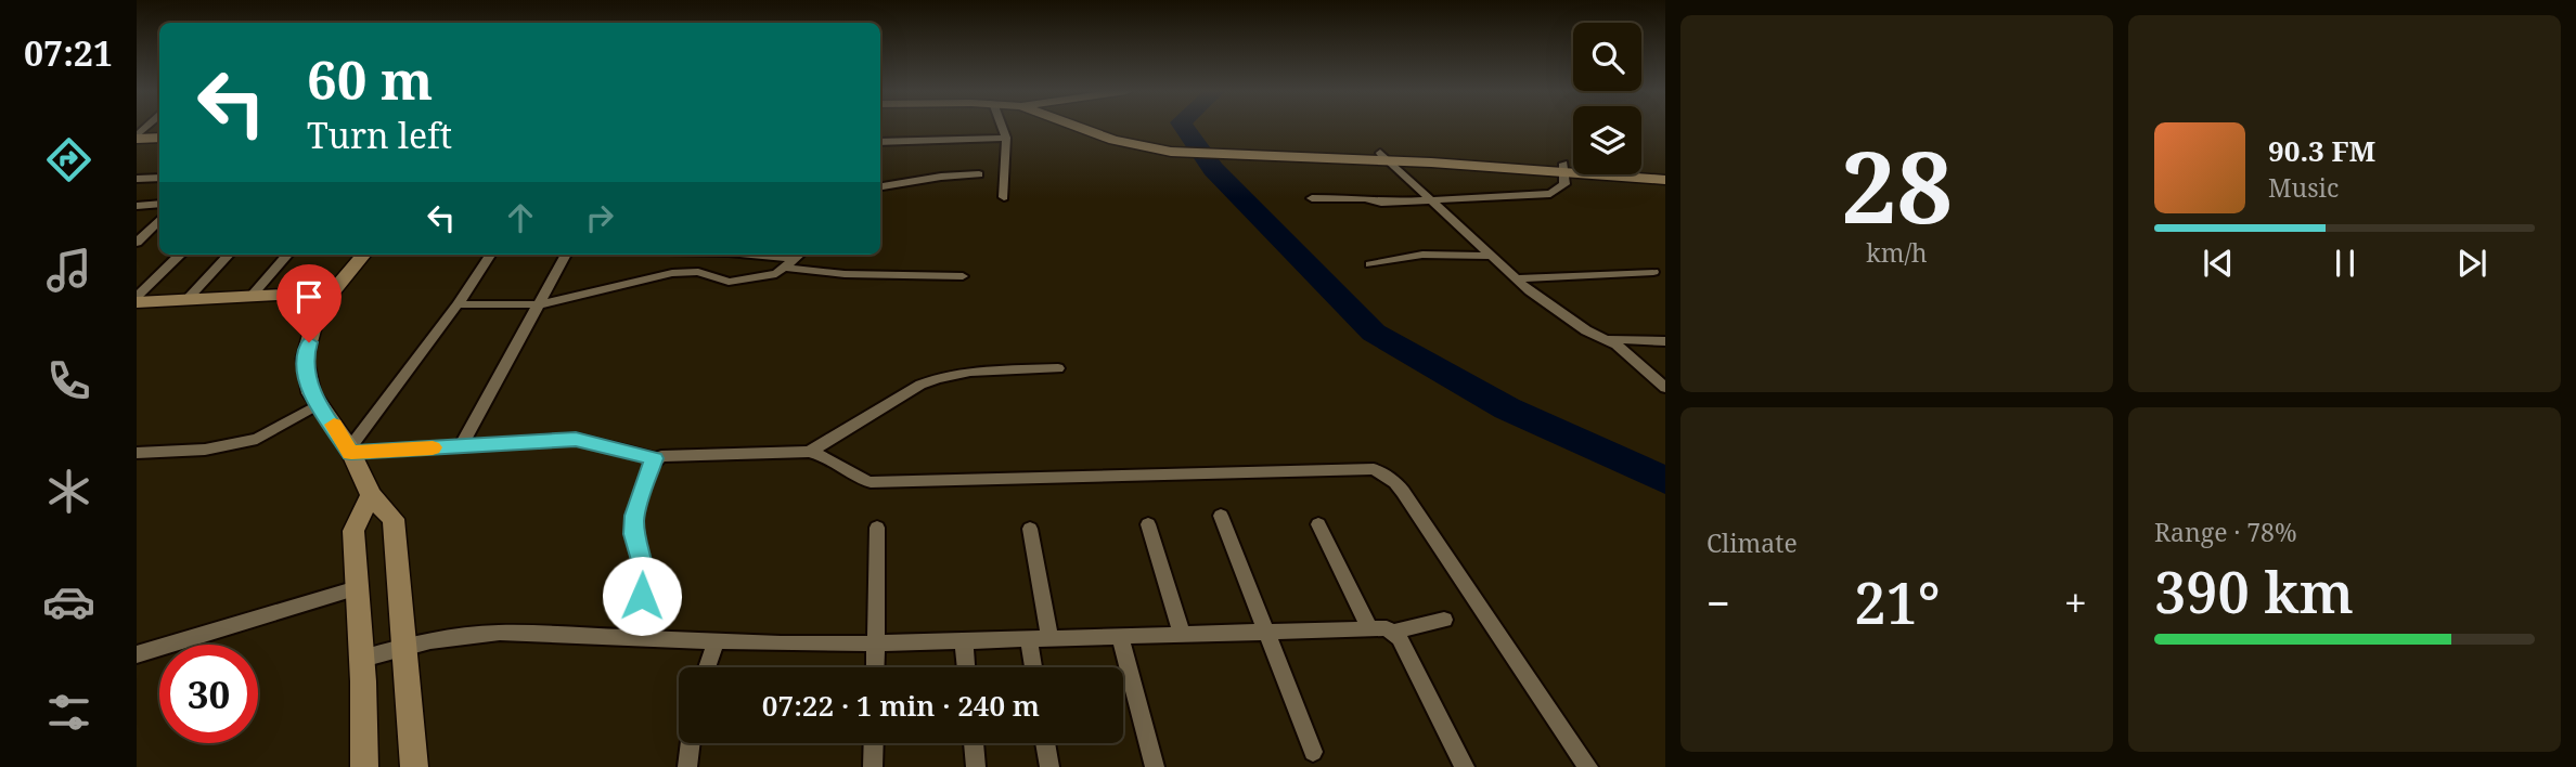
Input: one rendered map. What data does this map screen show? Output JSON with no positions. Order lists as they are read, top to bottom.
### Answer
{
  "page": {
    "tabs": "07:21",
    "tile": [
      ["28", "km/h"],
      "Climate",
      ["Range · 78%", "390 km"]
    ],
    "turn": ["60 m", "Turn left"],
    "song": ["90.3 FM", "Music"],
    "heat": ["−", "21°", "+"],
    "limit": "30",
    "trip": "07:22 · 1 min · 240 m"
  }
}
